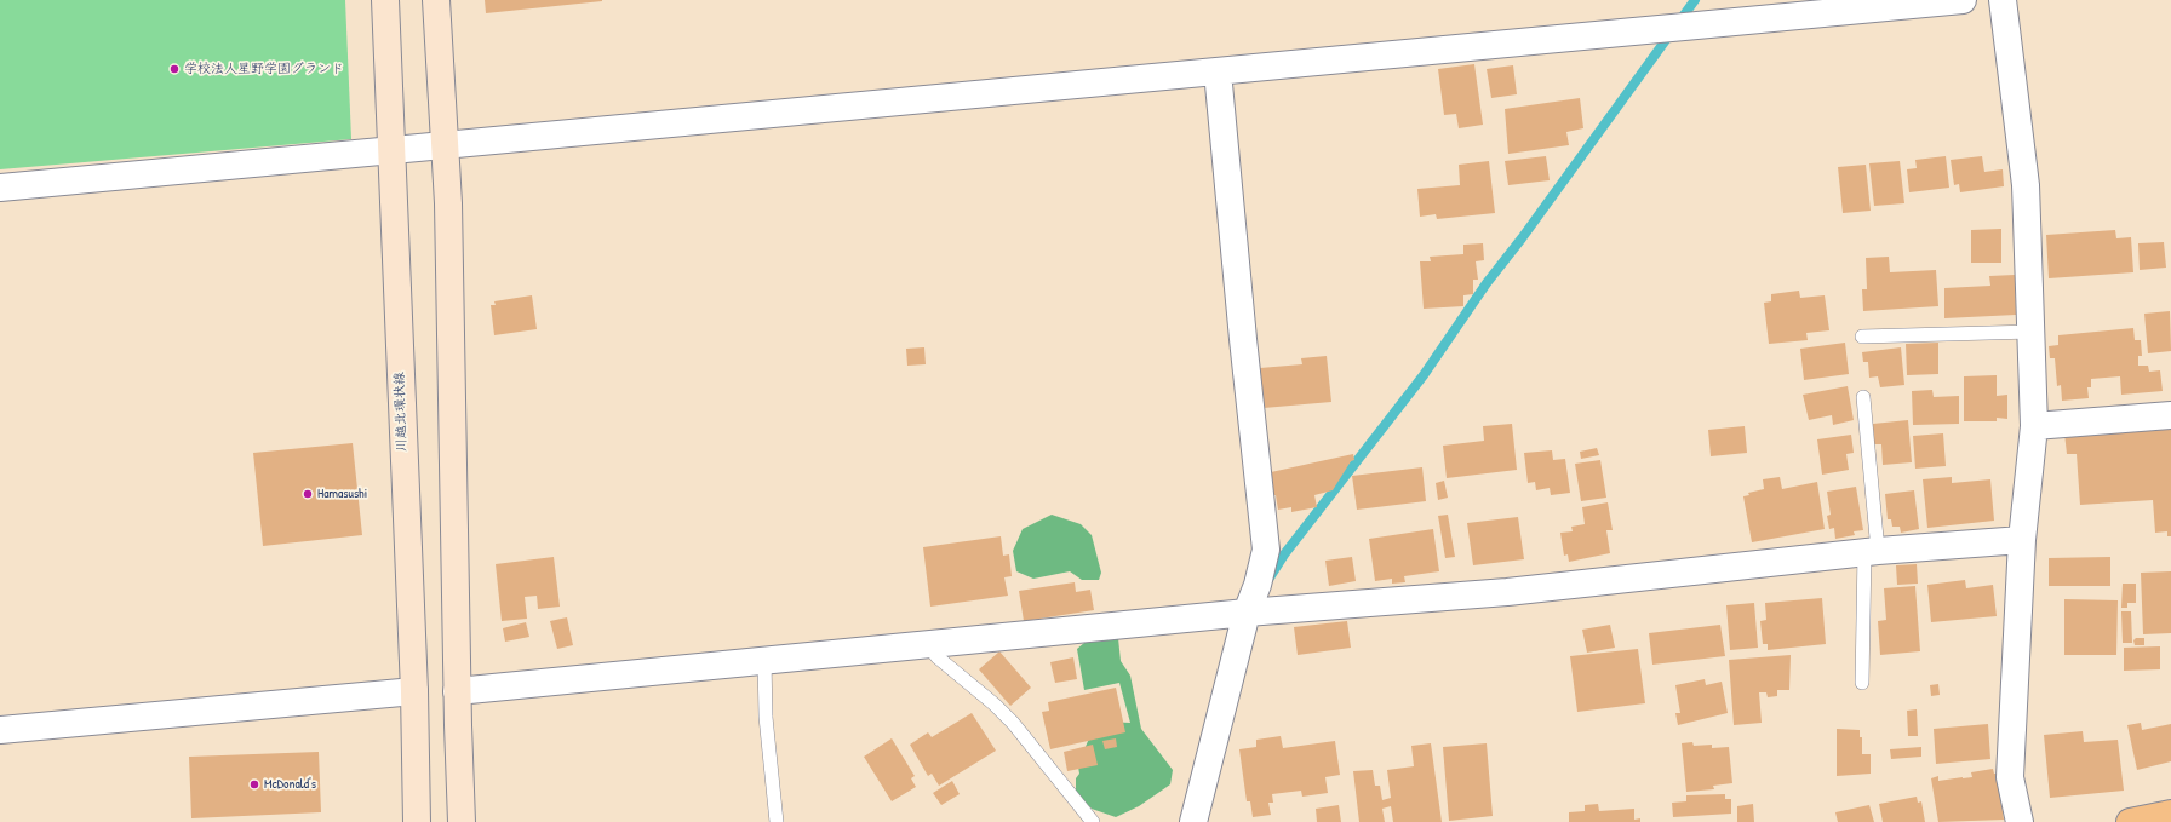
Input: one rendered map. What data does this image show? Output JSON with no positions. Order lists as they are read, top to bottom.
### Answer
{
  "streets": {
    "main road": ["川越北環状線"]
  },
  "places": ["学校法人星野学園グランド", "Hamasushi", "McDonald's"]
}
